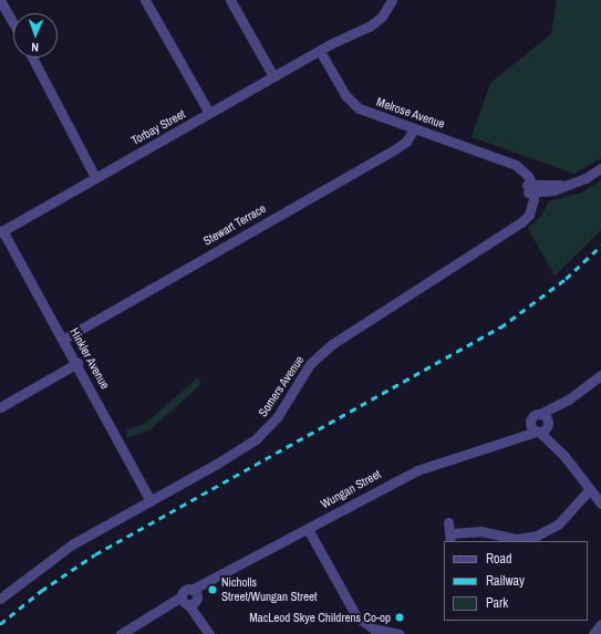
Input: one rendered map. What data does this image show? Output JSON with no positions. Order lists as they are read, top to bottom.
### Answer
{
  "streets": {
    "street": [
      "Melrose Avenue",
      "Torbay Street",
      "Stewart Terrace",
      "Hinkler Avenue",
      "Somers Avenue",
      "Wungan Street"
    ]
  },
  "crossings": [
    ["Melrose Avenue", "Torbay Street"],
    ["Melrose Avenue", "Stewart Terrace"],
    ["Melrose Avenue", "Somers Avenue"],
    ["Torbay Street", "Hinkler Avenue"],
    ["Stewart Terrace", "Hinkler Avenue"],
    ["Hinkler Avenue", "Somers Avenue"]
  ],
  "places": ["Nicholls Street/Wungan Street", "MacLeod Skye Childrens Co-op"],
  "legend": ["Road", "Railway", "Park"],
  "north": "bottom"
}
